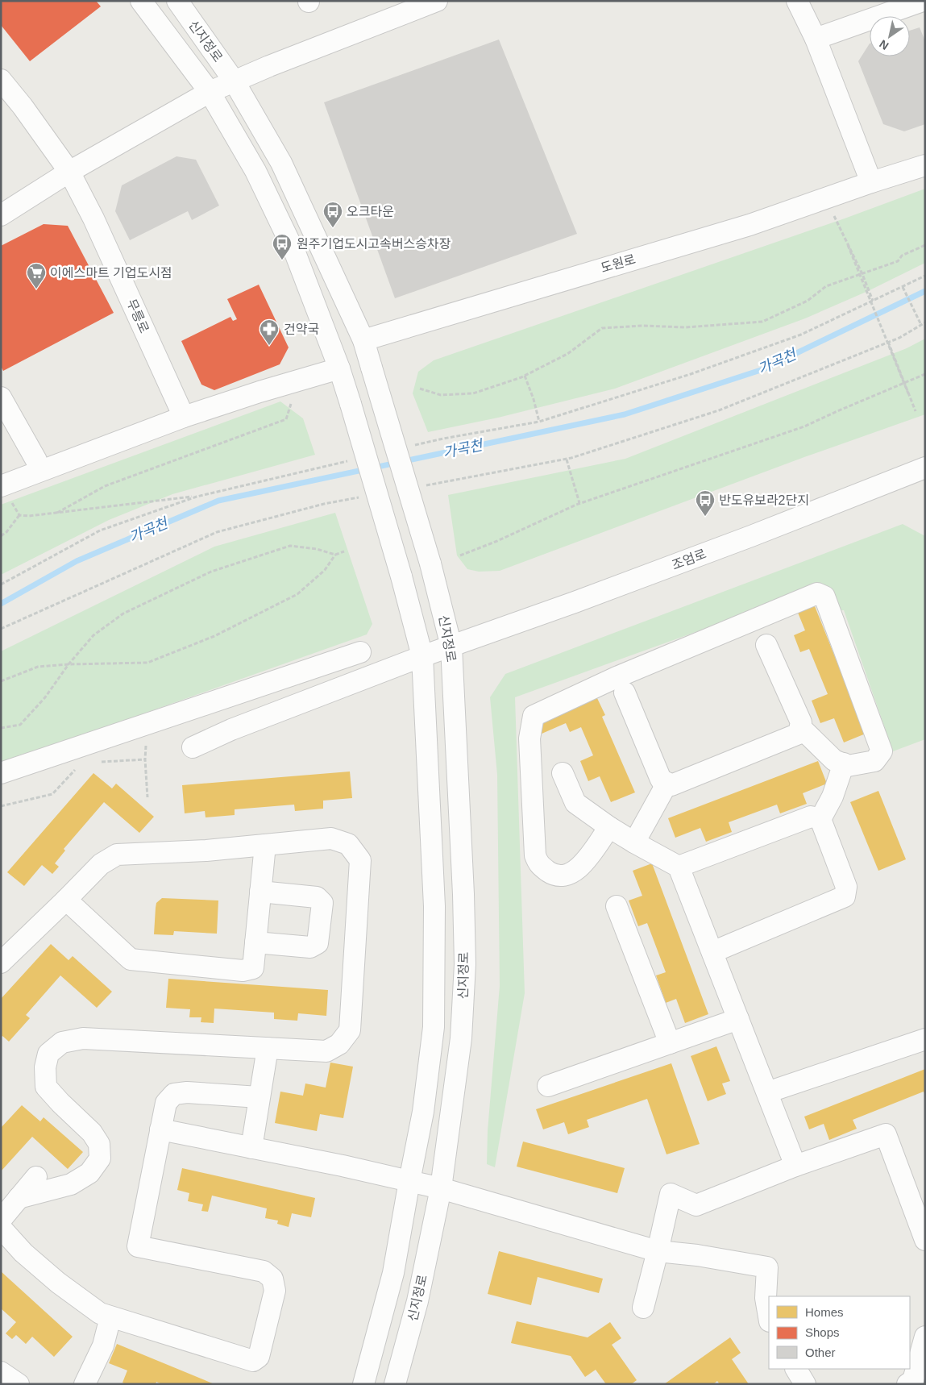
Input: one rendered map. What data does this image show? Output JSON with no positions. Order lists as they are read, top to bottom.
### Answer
{
  "streets": {
    "street": [
      "신지정로",
      "도원로",
      "무릉로",
      "조엄로"
    ]
  },
  "crossings": [
    ["신지정로", "도원로"],
    ["신지정로", "조엄로"]
  ],
  "water": ["가곡천"],
  "places": {
    "bus stop": ["오크타운", "원주기업도시고속버스승차장", "반도유보라2단지"],
    "supermarket": ["이에스마트 기업도시점"],
    "pharmacy": ["건약국"]
  },
  "legend": ["Homes", "Shops", "Other"],
  "north": "bottom left"
}
